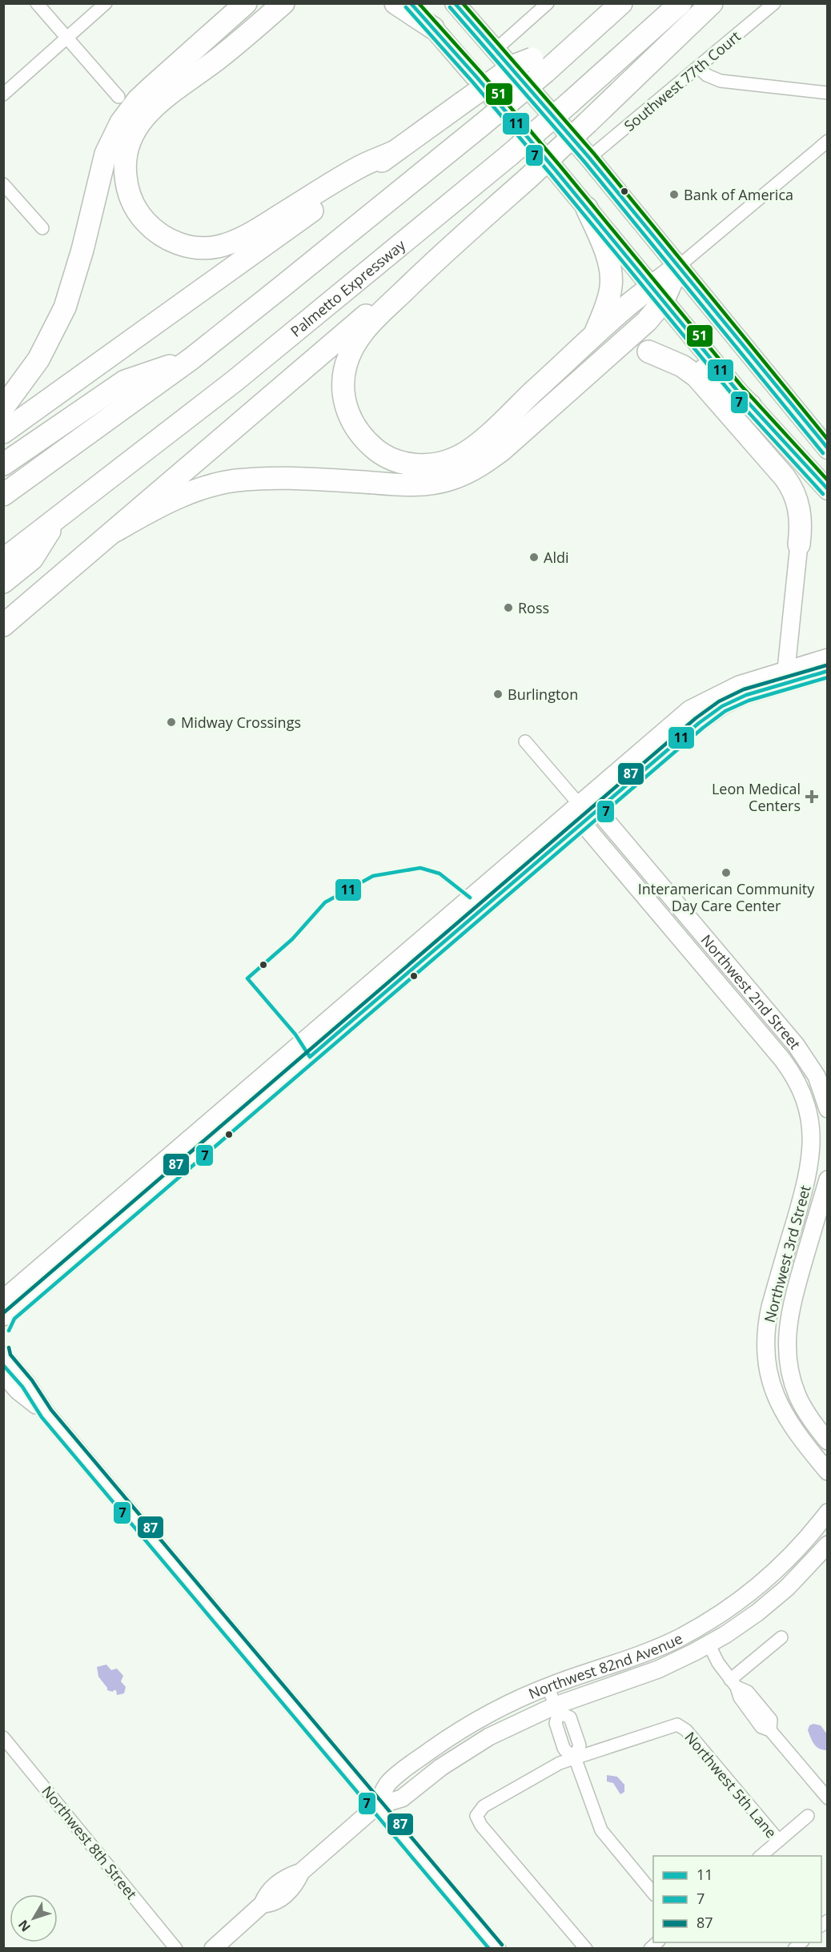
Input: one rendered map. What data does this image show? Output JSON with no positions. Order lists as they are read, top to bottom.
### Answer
{
  "streets": {
    "highway": ["Palmetto Expressway"],
    "street": [
      "Southwest 77th Court",
      "Northwest 2nd Street",
      "Northwest 3rd Street",
      "Northwest 82nd Avenue",
      "Northwest 5th Lane",
      "Northwest 8th Street"
    ]
  },
  "crossings": [
    ["Northwest 2nd Street", "Northwest 3rd Street"]
  ],
  "places": {
    "other": [
      "Bank of America",
      "Aldi",
      "Ross",
      "Burlington",
      "Midway Crossings",
      "Interamerican Community Day Care Center"
    ],
    "health": ["Leon Medical Centers"]
  },
  "lines": [
    "transit line 11",
    "transit line 51",
    "transit line 7",
    "transit line 87"
  ],
  "legend": ["11", "7", "87"],
  "north": "bottom left"
}
